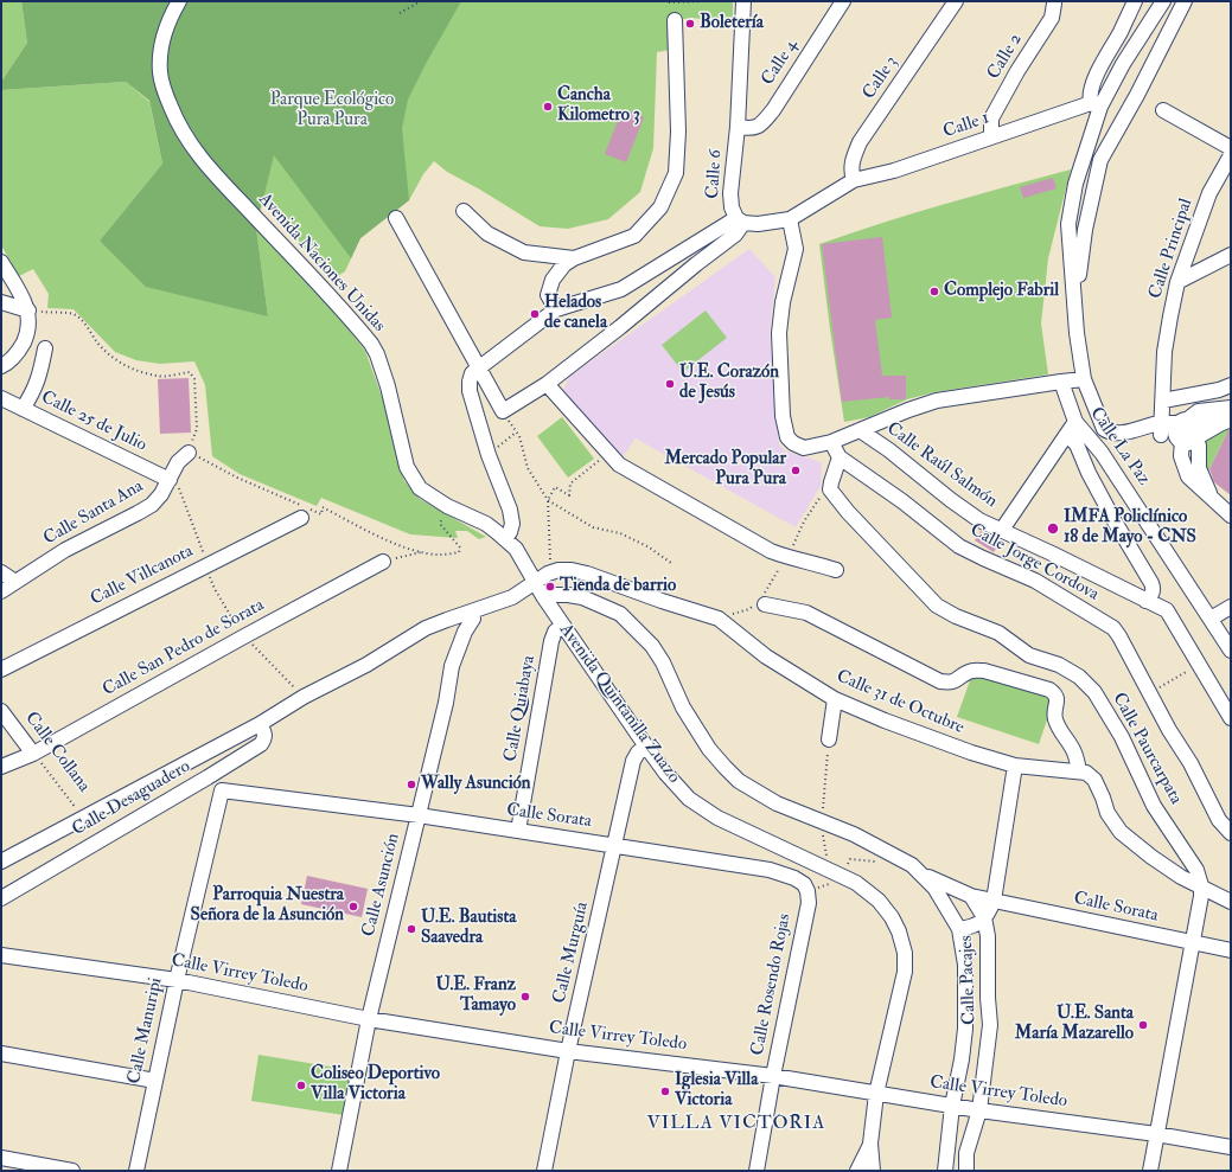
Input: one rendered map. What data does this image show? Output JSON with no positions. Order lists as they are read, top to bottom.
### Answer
{
  "streets": {
    "street": [
      "Calle 2",
      "Calle 4",
      "Calle 3",
      "Calle 1",
      "Calle 6",
      "Calle Principal",
      "Avenida Naciones Unidas",
      "Calle 25 de Julio",
      "Calle La Paz",
      "Calle Raúl Salmón",
      "Calle Santa Ana",
      "Calle Jorge Cordova",
      "Calle Villcanota",
      "Calle San Pedro de Sorata",
      "Calle 31 de Octubre",
      "Avenida Quintanilla Zuazo",
      "Calle Quiabaya",
      "Calle Paurcarpata",
      "Calle Collana",
      "Calle Desaguadero",
      "Calle Sorata",
      "Calle Asunción",
      "Calle Murguía",
      "Calle Virrey Toledo",
      "Calle Pacajes",
      "Calle Rosendo Rojas",
      "Calle Manuripi"
    ]
  },
  "crossings": [
    ["Calle 2", "Calle 1"],
    ["Calle 4", "Calle 6"],
    ["Calle 3", "Calle 1"],
    ["Avenida Naciones Unidas", "Calle 31 de Octubre"],
    ["Avenida Naciones Unidas", "Avenida Quintanilla Zuazo"],
    ["Avenida Naciones Unidas", "Calle Desaguadero"],
    ["Calle 25 de Julio", "Calle Santa Ana"],
    ["Calle La Paz", "Calle Raúl Salmón"],
    ["Calle San Pedro de Sorata", "Calle Collana"],
    ["Calle 31 de Octubre", "Calle Desaguadero"],
    ["Avenida Quintanilla Zuazo", "Calle Quiabaya"],
    ["Avenida Quintanilla Zuazo", "Calle Murguía"],
    ["Avenida Quintanilla Zuazo", "Calle Virrey Toledo"],
    ["Calle Quiabaya", "Calle Sorata"],
    ["Calle Paurcarpata", "Calle Sorata"],
    ["Calle Paurcarpata", "Calle Virrey Toledo"],
    ["Calle Collana", "Calle Desaguadero"],
    ["Calle Desaguadero", "Calle Asunción"],
    ["Calle Sorata", "Calle Asunción"],
    ["Calle Sorata", "Calle Murguía"],
    ["Calle Sorata", "Calle Pacajes"],
    ["Calle Sorata", "Calle Rosendo Rojas"],
    ["Calle Sorata", "Calle Manuripi"],
    ["Calle Asunción", "Calle Virrey Toledo"],
    ["Calle Murguía", "Calle Virrey Toledo"],
    ["Calle Virrey Toledo", "Calle Pacajes"],
    ["Calle Virrey Toledo", "Calle Rosendo Rojas"],
    ["Calle Virrey Toledo", "Calle Manuripi"]
  ],
  "districts": ["VILLA VICTORIA"],
  "parks": ["Parque Ecológico Pura Pura"],
  "places": [
    "Boletería",
    "Cancha Kilometro 3",
    "Complejo Fabril",
    "Helados de canela",
    "U.E. Corazón de Jesús",
    "Mercado Popular Pura Pura",
    "IMFA Policlínico 18 de Mayo - CNS",
    "Tienda de barrio",
    "Wally Asunción",
    "Parroquia Nuestra Señora de la Asunción",
    "U.E. Bautista Saavedra",
    "U.E. Franz Tamayo",
    "U.E. Santa María Mazarello",
    "Coliseo Deportivo Villa Victoria",
    "Iglesia Villa Victoria"
  ]
}
